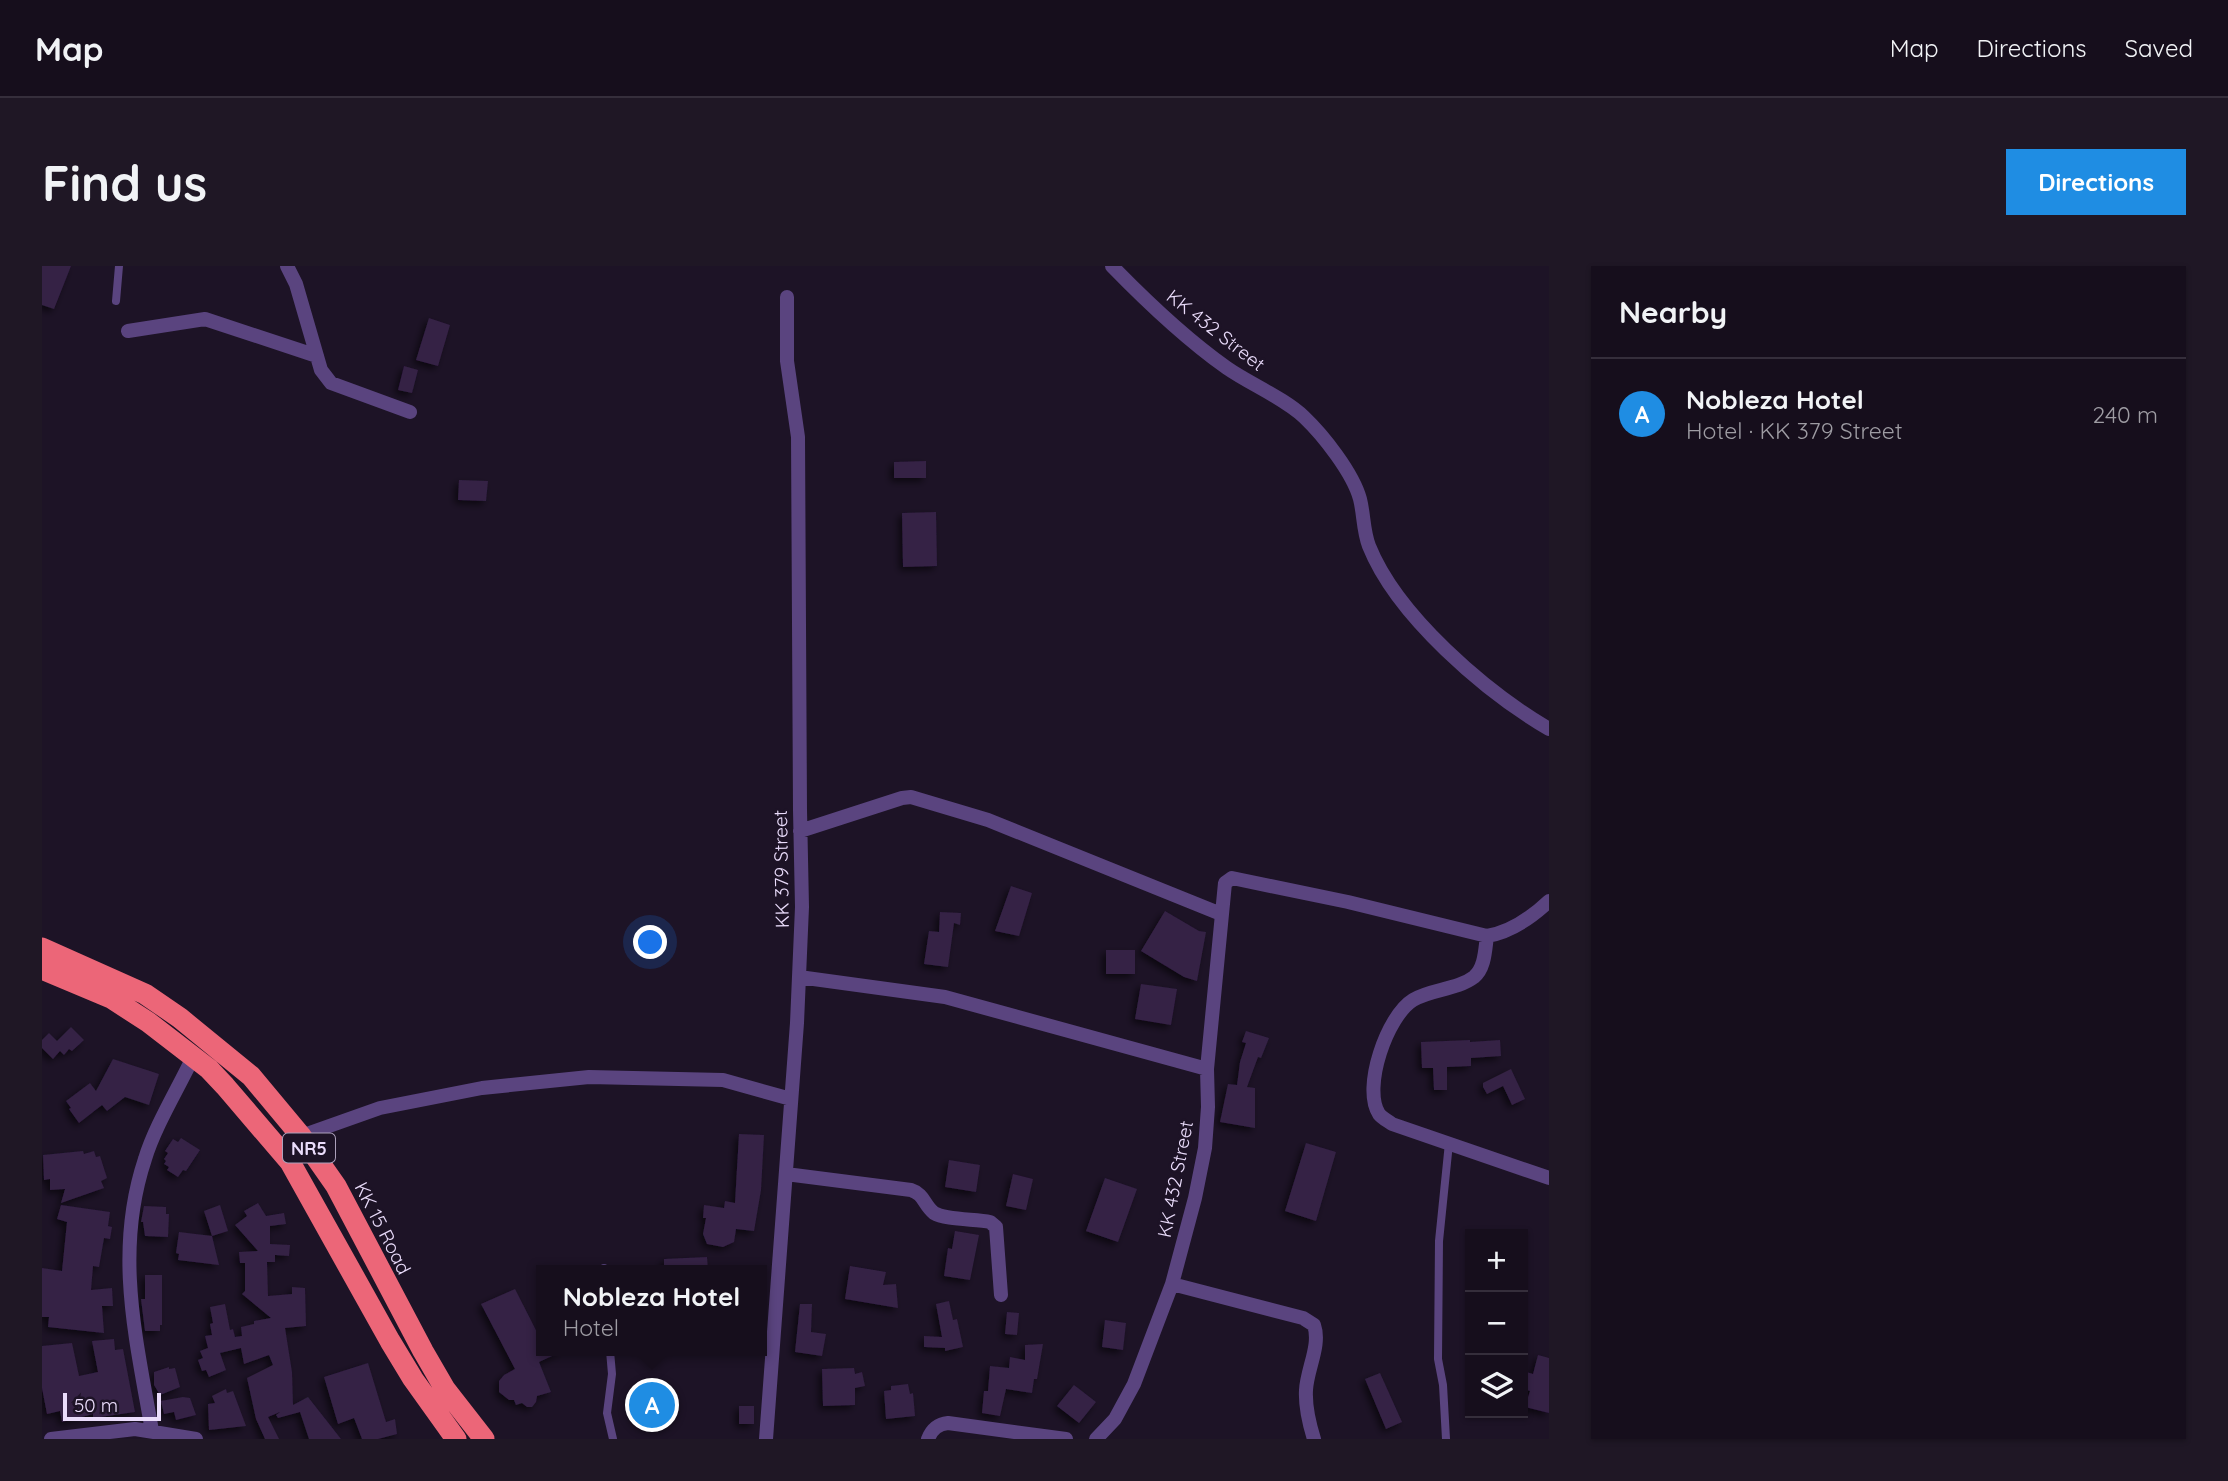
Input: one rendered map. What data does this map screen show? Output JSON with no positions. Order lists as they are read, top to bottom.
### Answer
{
  "streets": {
    "highway": ["NR5", "KK 15 Road"],
    "street": ["KK 432 Street", "KK 379 Street"]
  },
  "scale_bar": "50 m",
  "page": {
    "header": "Map",
    "nav": ["Map", "Directions", "Saved"],
    "buttons": "Directions",
    "title": "Find us",
    "heading": "Nearby",
    "list": [
      {
        "mark": "A",
        "name": "Nobleza Hotel",
        "note": "Hotel · KK 379 Street",
        "value": "240 m"
      }
    ],
    "map_buttons": ["+", "−"],
    "popup": ["Nobleza Hotel", "Hotel"],
    "pins": "A",
    "scale": "50 m"
  }
}
